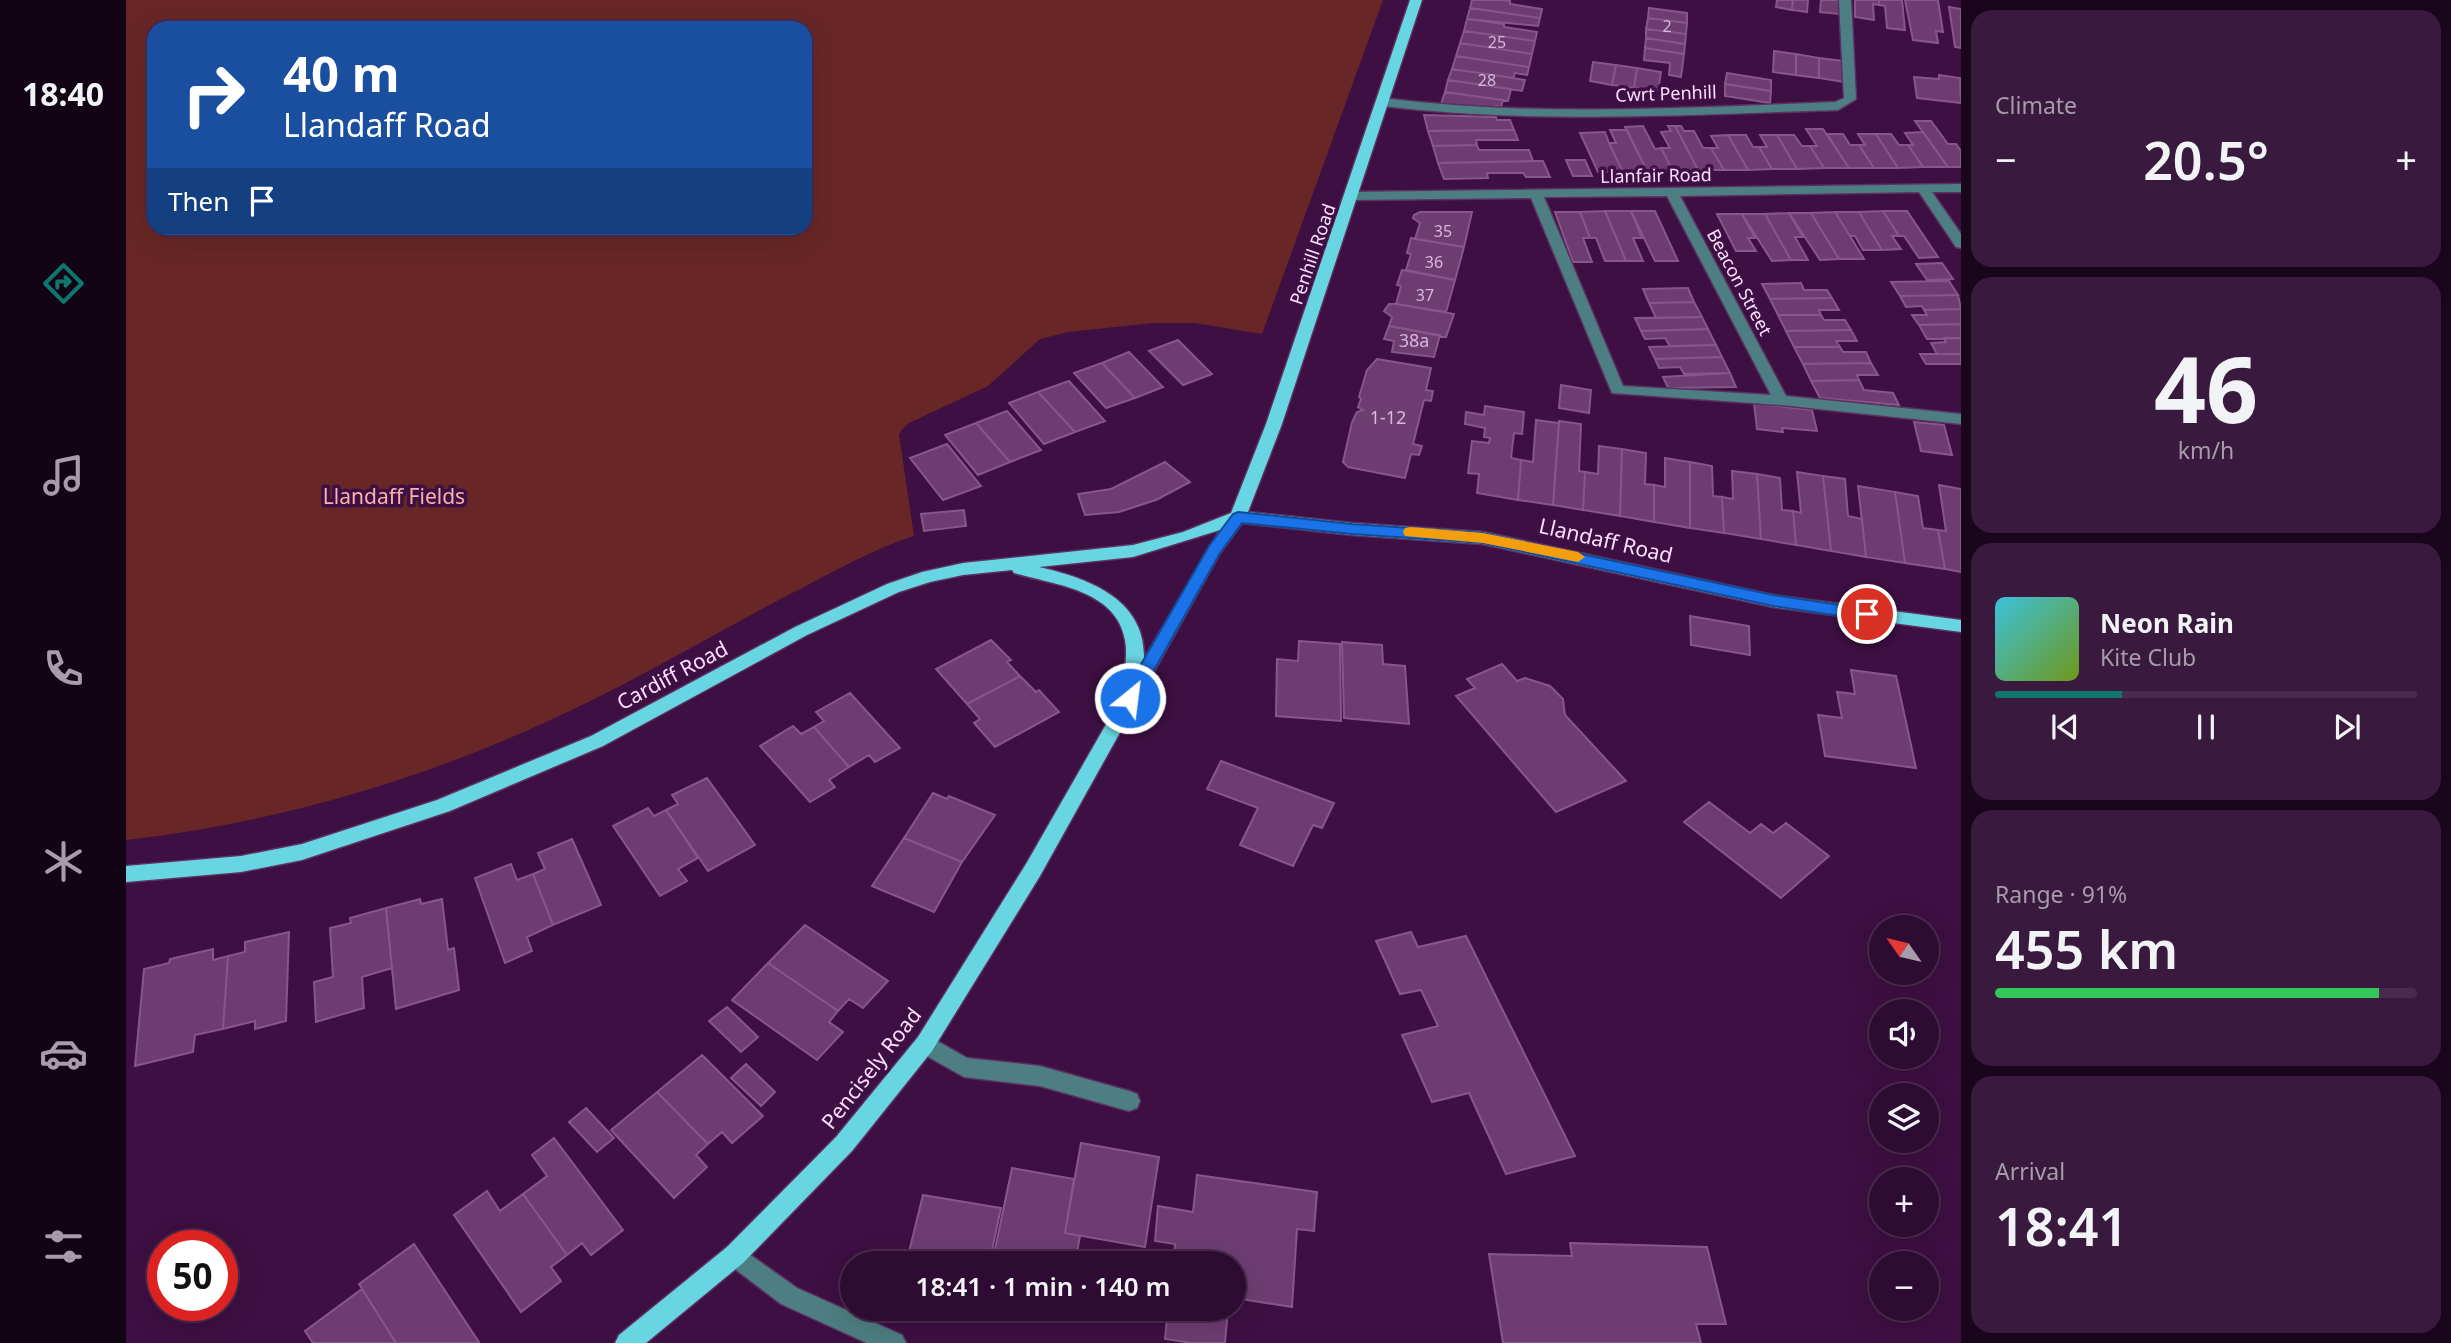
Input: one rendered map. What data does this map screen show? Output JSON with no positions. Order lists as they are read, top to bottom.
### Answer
{
  "streets": {
    "main road": [
      "Penhill Road",
      "Llandaff Road",
      "Cardiff Road",
      "Pencisely Road"
    ],
    "street": ["Cwrt Penhill", "Llanfair Road", "Beacon Street"]
  },
  "crossings": [
    ["Cwrt Penhill", "Penhill Road"],
    ["Llanfair Road", "Penhill Road"],
    ["Llanfair Road", "Beacon Street"],
    ["Penhill Road", "Llandaff Road"],
    ["Penhill Road", "Cardiff Road"],
    ["Penhill Road", "Pencisely Road"],
    ["Llandaff Road", "Cardiff Road"],
    ["Llandaff Road", "Pencisely Road"],
    ["Cardiff Road", "Pencisely Road"]
  ],
  "parks": ["Llandaff Fields"],
  "house_numbers": [
    "2",
    "25",
    "28",
    "35",
    "36",
    "37",
    "38a",
    "1-12"
  ],
  "north": "top left",
  "page": {
    "tabs": "18:40",
    "tile": [
      "Climate",
      ["46", "km/h"],
      ["Range · 91%", "455 km"],
      ["Arrival", "18:41"]
    ],
    "turn": ["40 m", "Llandaff Road"],
    "heat": ["−", "20.5°", "+"],
    "then": "Then",
    "song": ["Neon Rain", "Kite Club"],
    "map_buttons": ["+", "−"],
    "limit": "50",
    "trip": "18:41 · 1 min · 140 m"
  }
}
